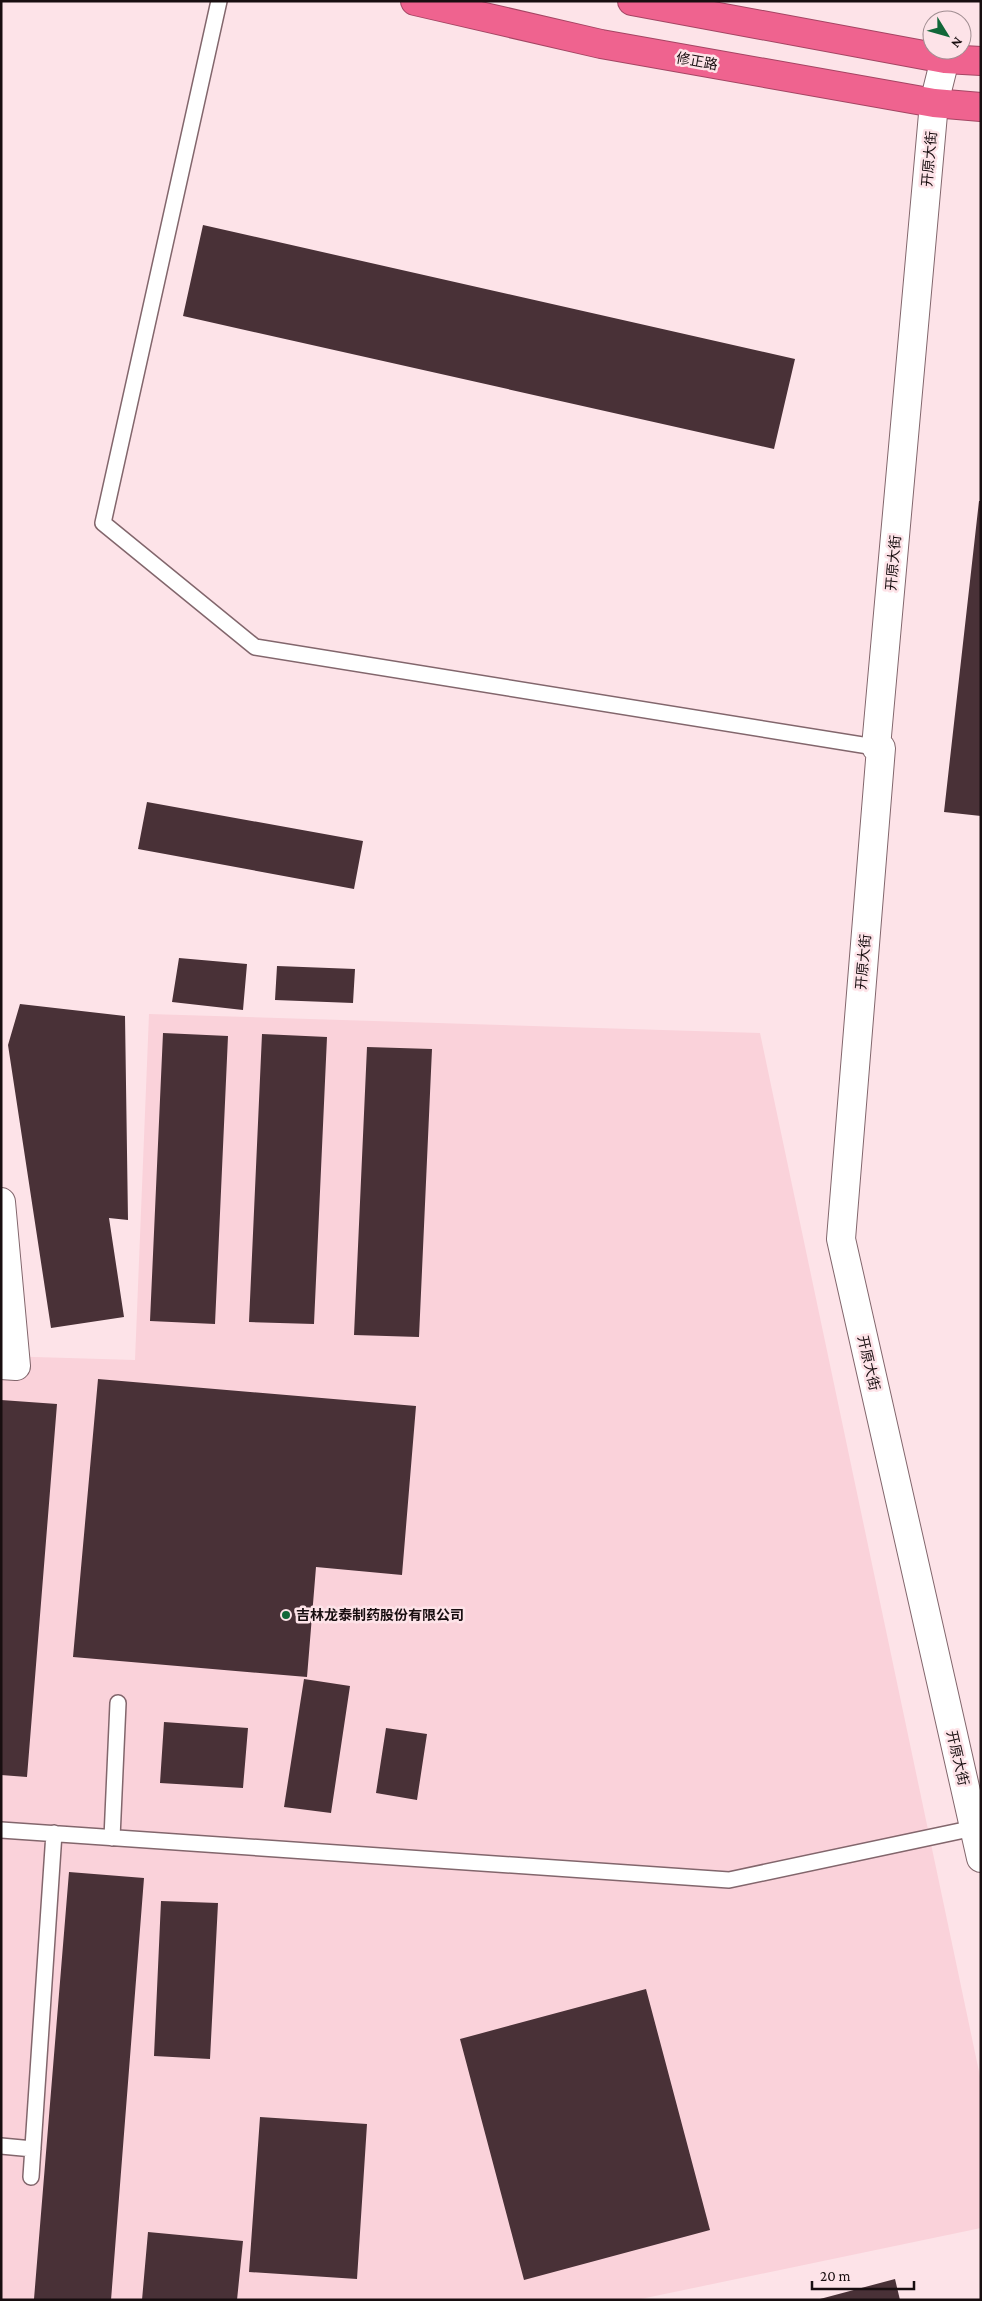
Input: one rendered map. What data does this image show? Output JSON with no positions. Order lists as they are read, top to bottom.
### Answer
{
  "streets": {
    "highway": ["修正路"],
    "street": ["开原大街"]
  },
  "crossings": [
    ["修正路", "开原大街"]
  ],
  "places": ["吉林龙泰制药股份有限公司"],
  "scale_bar": "20 m",
  "north": "bottom right"
}
